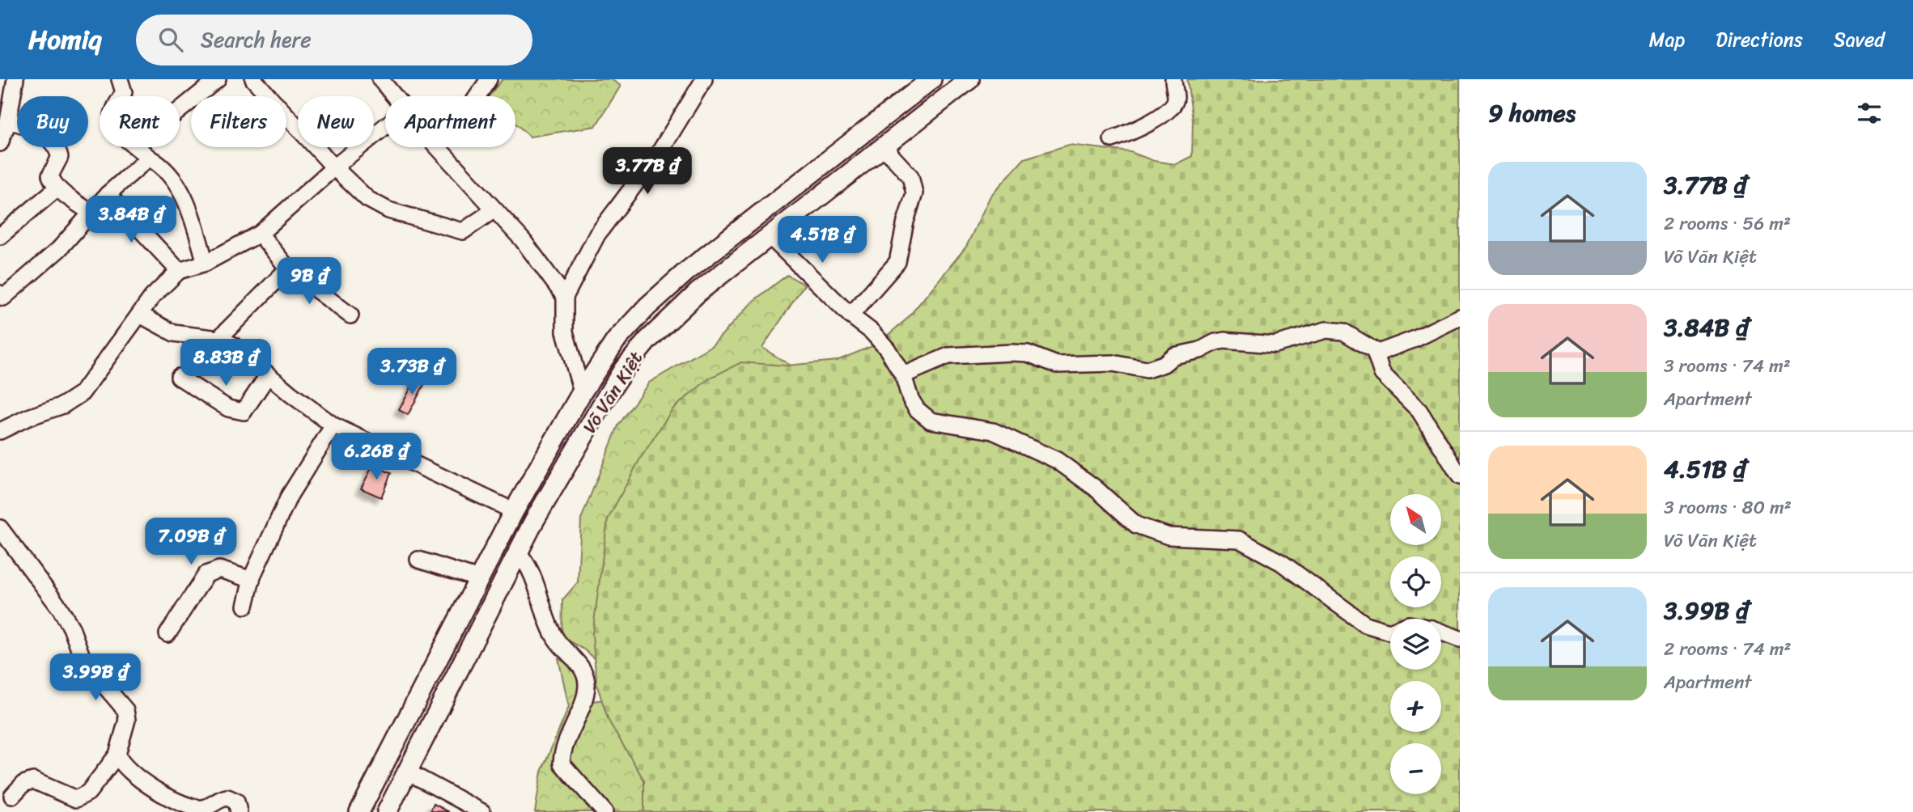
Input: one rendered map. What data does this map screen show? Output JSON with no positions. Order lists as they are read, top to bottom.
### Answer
{
  "streets": {
    "main road": ["Võ Văn Kiệt"]
  },
  "north": "top left",
  "page": {
    "header": "Homiq",
    "search": "Search here",
    "nav": ["Map", "Directions", "Saved"],
    "heading": "9 homes",
    "chip": [
      "Buy",
      "Rent",
      "Filters",
      "New",
      "Apartment"
    ],
    "price": [
      "3.77B ₫",
      "3.84B ₫",
      "4.51B ₫",
      "9B ₫",
      "8.83B ₫",
      "3.73B ₫",
      "6.26B ₫",
      "7.09B ₫",
      "3.99B ₫"
    ],
    "list": [
      {
        "name": "3.77B ₫",
        "note": "2 rooms · 56 m² · Võ Văn Kiệt"
      },
      {
        "name": "3.84B ₫",
        "note": "3 rooms · 74 m² · Apartment"
      },
      {
        "name": "4.51B ₫",
        "note": "3 rooms · 80 m² · Võ Văn Kiệt"
      },
      {
        "name": "3.99B ₫",
        "note": "2 rooms · 74 m² · Apartment"
      }
    ],
    "map_buttons": ["+", "−"]
  }
}
